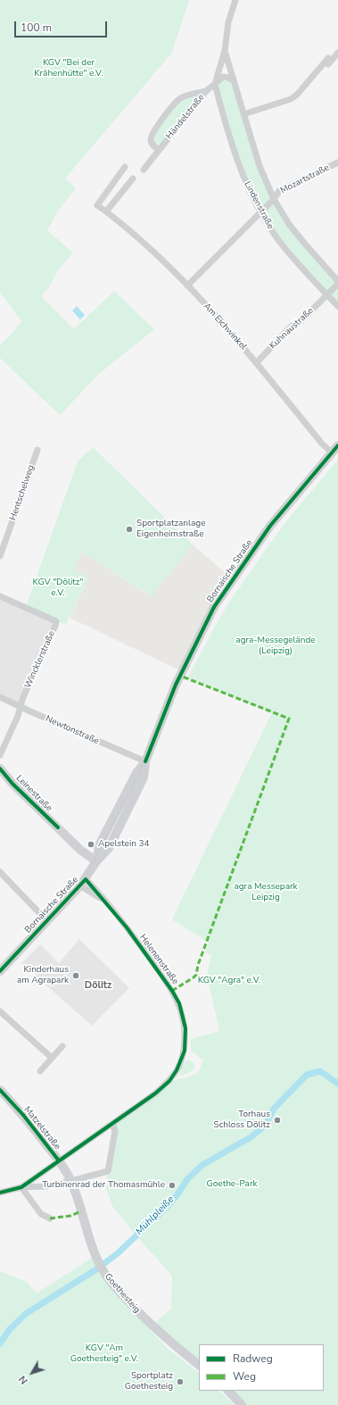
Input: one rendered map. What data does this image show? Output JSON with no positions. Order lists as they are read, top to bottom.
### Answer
{
  "streets": {
    "main road": [
      "Bornaische Straße",
      "Leinestraße",
      "Matzelstraße",
      "Goethesteig"
    ],
    "street": [
      "Händelstraße",
      "Mozartstraße",
      "Lindenstraße",
      "Am Eichwinkel",
      "Kuhnaustraße",
      "Hentschelweg",
      "Wincklerstraße",
      "Newtonstraße",
      "Helenenstraße"
    ]
  },
  "crossings": [
    ["Händelstraße", "Lindenstraße"],
    ["Mozartstraße", "Lindenstraße"],
    ["Mozartstraße", "Am Eichwinkel"],
    ["Lindenstraße", "Kuhnaustraße"],
    ["Am Eichwinkel", "Kuhnaustraße"],
    ["Am Eichwinkel", "Bornaische Straße"],
    ["Bornaische Straße", "Newtonstraße"],
    ["Bornaische Straße", "Leinestraße"],
    ["Bornaische Straße", "Helenenstraße"],
    ["Wincklerstraße", "Newtonstraße"],
    ["Matzelstraße", "Goethesteig"]
  ],
  "districts": ["Dölitz"],
  "water": ["Mühlpleiße"],
  "parks": [
    "KGV \"Bei der Krähenhütte\" e.V.",
    "KGV \"Dölitz\" e.V.",
    "agra-Messegelände (Leipzig)",
    "agra Messepark Leipzig",
    "KGV \"Agra\" e.V.",
    "Goethe-Park",
    "KGV \"Am Goethesteig\" e.V."
  ],
  "places": [
    "Sportplatzanlage Eigenheimstraße",
    "Apelstein 34",
    "Kinderhaus am Agrapark",
    "Torhaus Schloss Dölitz",
    "Turbinenrad der Thomasmühle",
    "Sportplatz Goethesteig"
  ],
  "legend": ["Radweg", "Weg"],
  "scale_bar": "100 m",
  "north": "bottom left"
}
